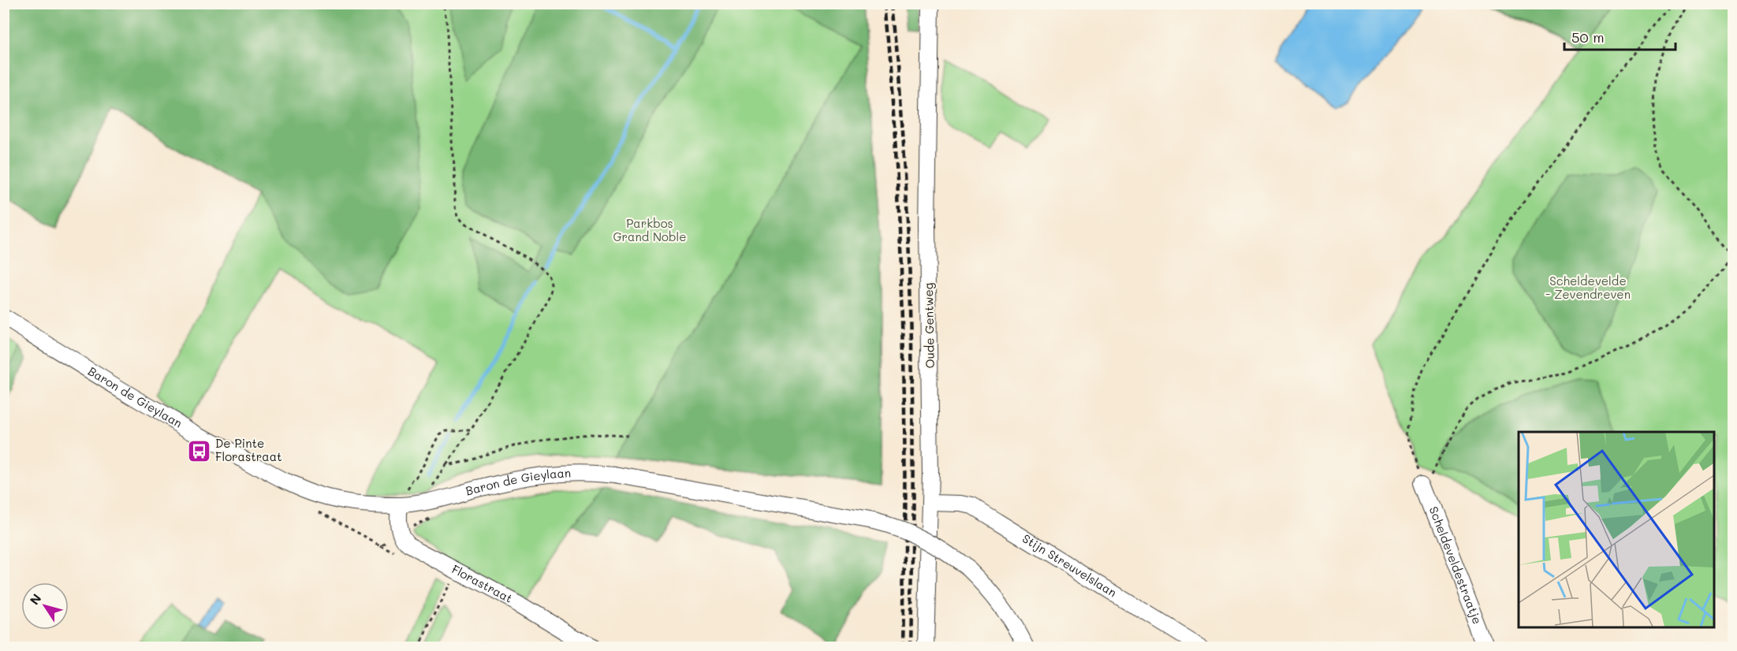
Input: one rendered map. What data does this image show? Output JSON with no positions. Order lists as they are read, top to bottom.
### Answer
{
  "streets": {
    "street": [
      "Oude Gentweg",
      "Baron de Gieylaan",
      "Scheldeveldestraatje",
      "Stijn Streuvelslaan",
      "Florastraat"
    ]
  },
  "crossings": [
    ["Oude Gentweg", "Stijn Streuvelslaan"]
  ],
  "parks": ["Parkbos Grand Noble", "Scheldevelde - Zevendreven"],
  "places": {
    "bus stop": ["De Pinte Florastraat"]
  },
  "scale_bar": "50 m",
  "north": "top left"
}
